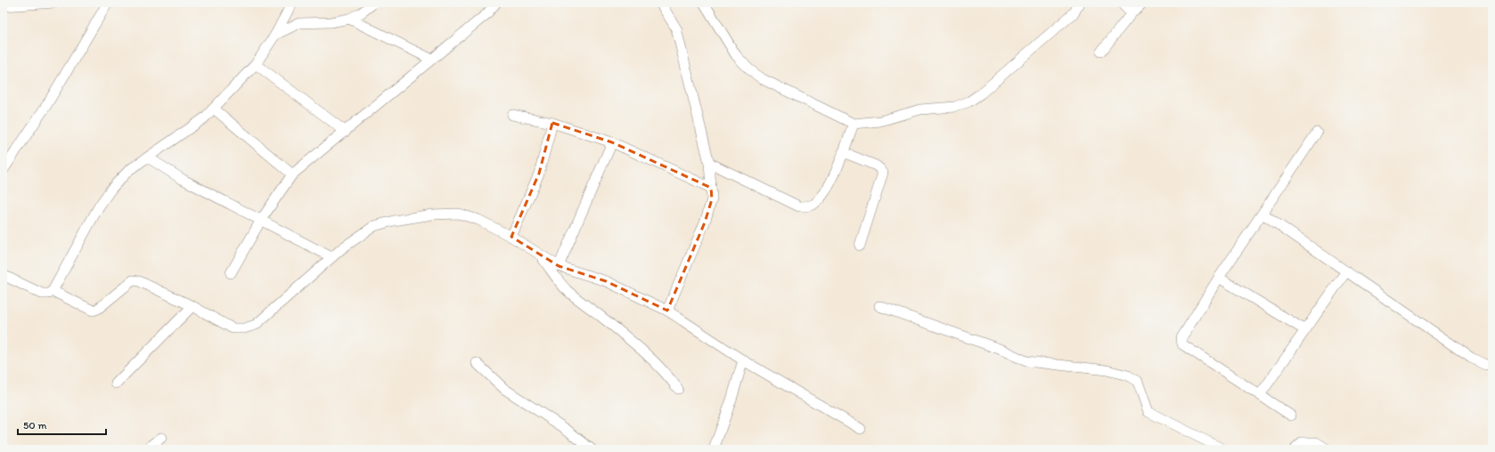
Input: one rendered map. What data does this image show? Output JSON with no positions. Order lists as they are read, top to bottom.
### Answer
{
  "scale_bar": "50 m"
}
